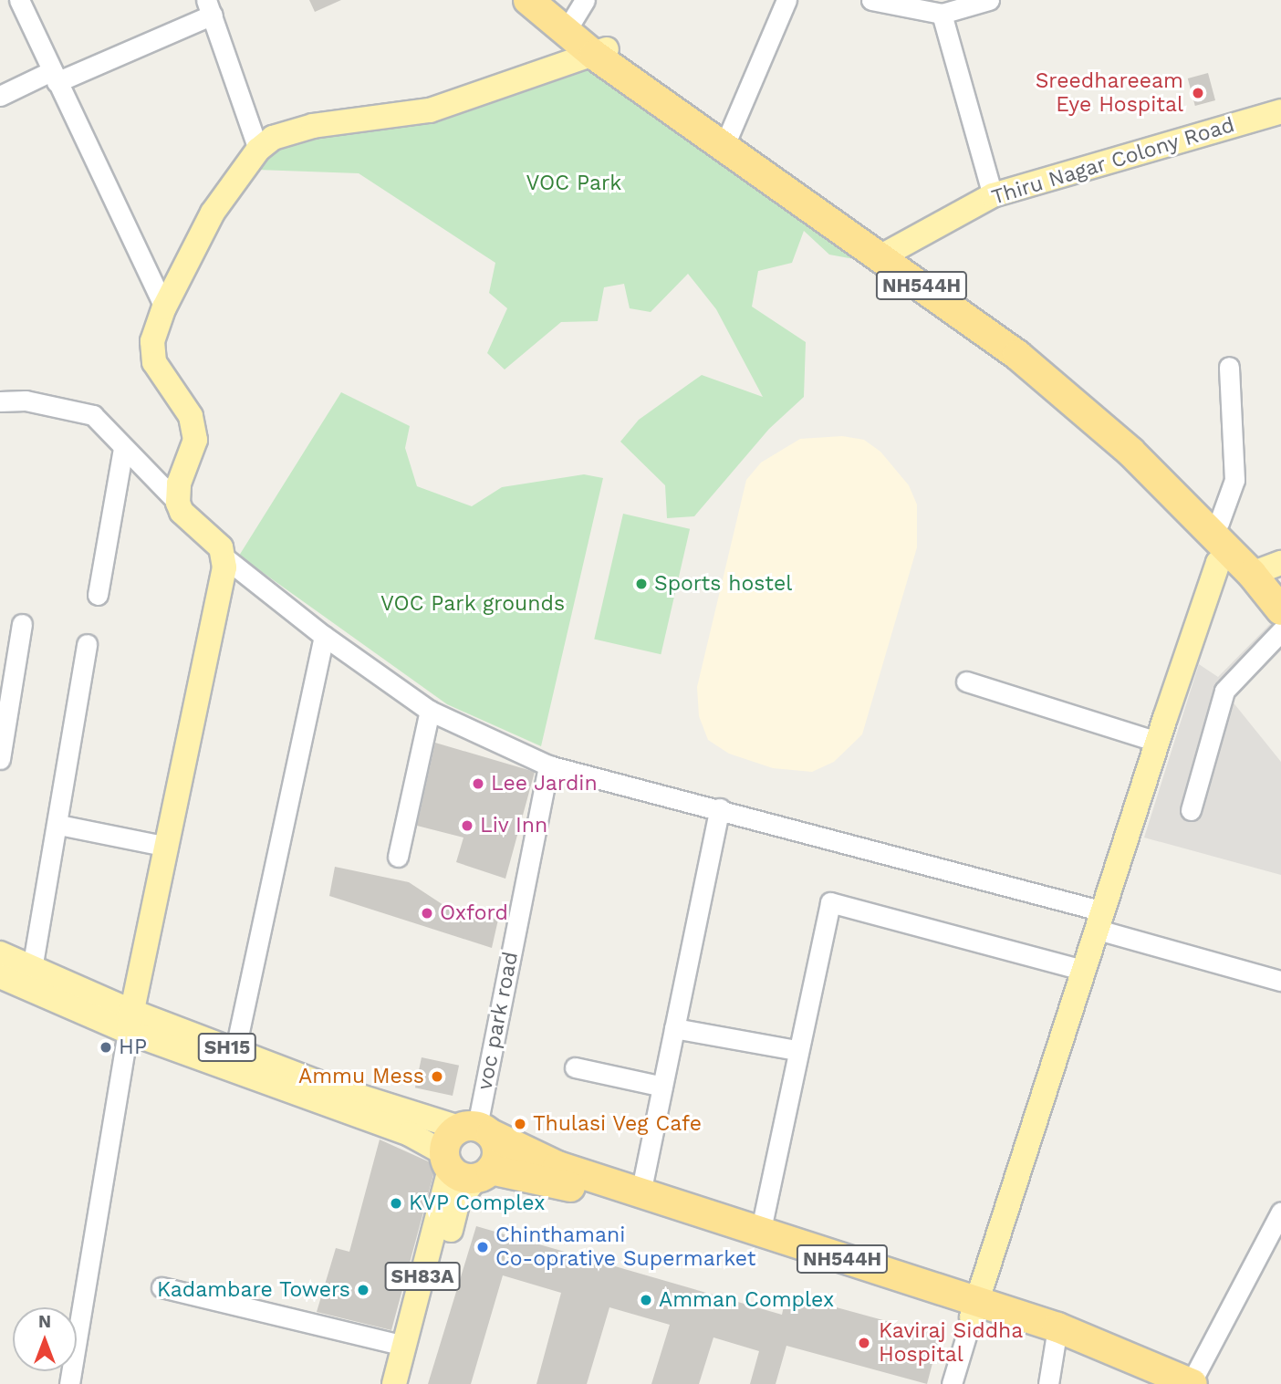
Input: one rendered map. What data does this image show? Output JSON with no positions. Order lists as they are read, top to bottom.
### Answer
{
  "streets": {
    "highway": ["NH544H"],
    "main road": ["Thiru Nagar Colony Road", "SH15", "SH83A"],
    "street": ["voc park road"]
  },
  "crossings": [
    ["Thiru Nagar Colony Road", "NH544H"],
    ["NH544H", "voc park road"],
    ["NH544H", "SH15"],
    ["NH544H", "SH83A"],
    ["voc park road", "SH15"],
    ["SH15", "SH83A"]
  ],
  "parks": ["VOC Park", "VOC Park grounds"],
  "places": [
    "Sreedhareeam Eye Hospital",
    "Sports hostel",
    "Lee Jardin",
    "Liv Inn",
    "Oxford",
    "HP",
    "Ammu Mess",
    "Thulasi Veg Cafe",
    "KVP Complex",
    "Chinthamani Co-oprative Supermarket",
    "Kadambare Towers",
    "Amman Complex",
    "Kaviraj Siddha Hospital"
  ],
  "north": "top"
}
